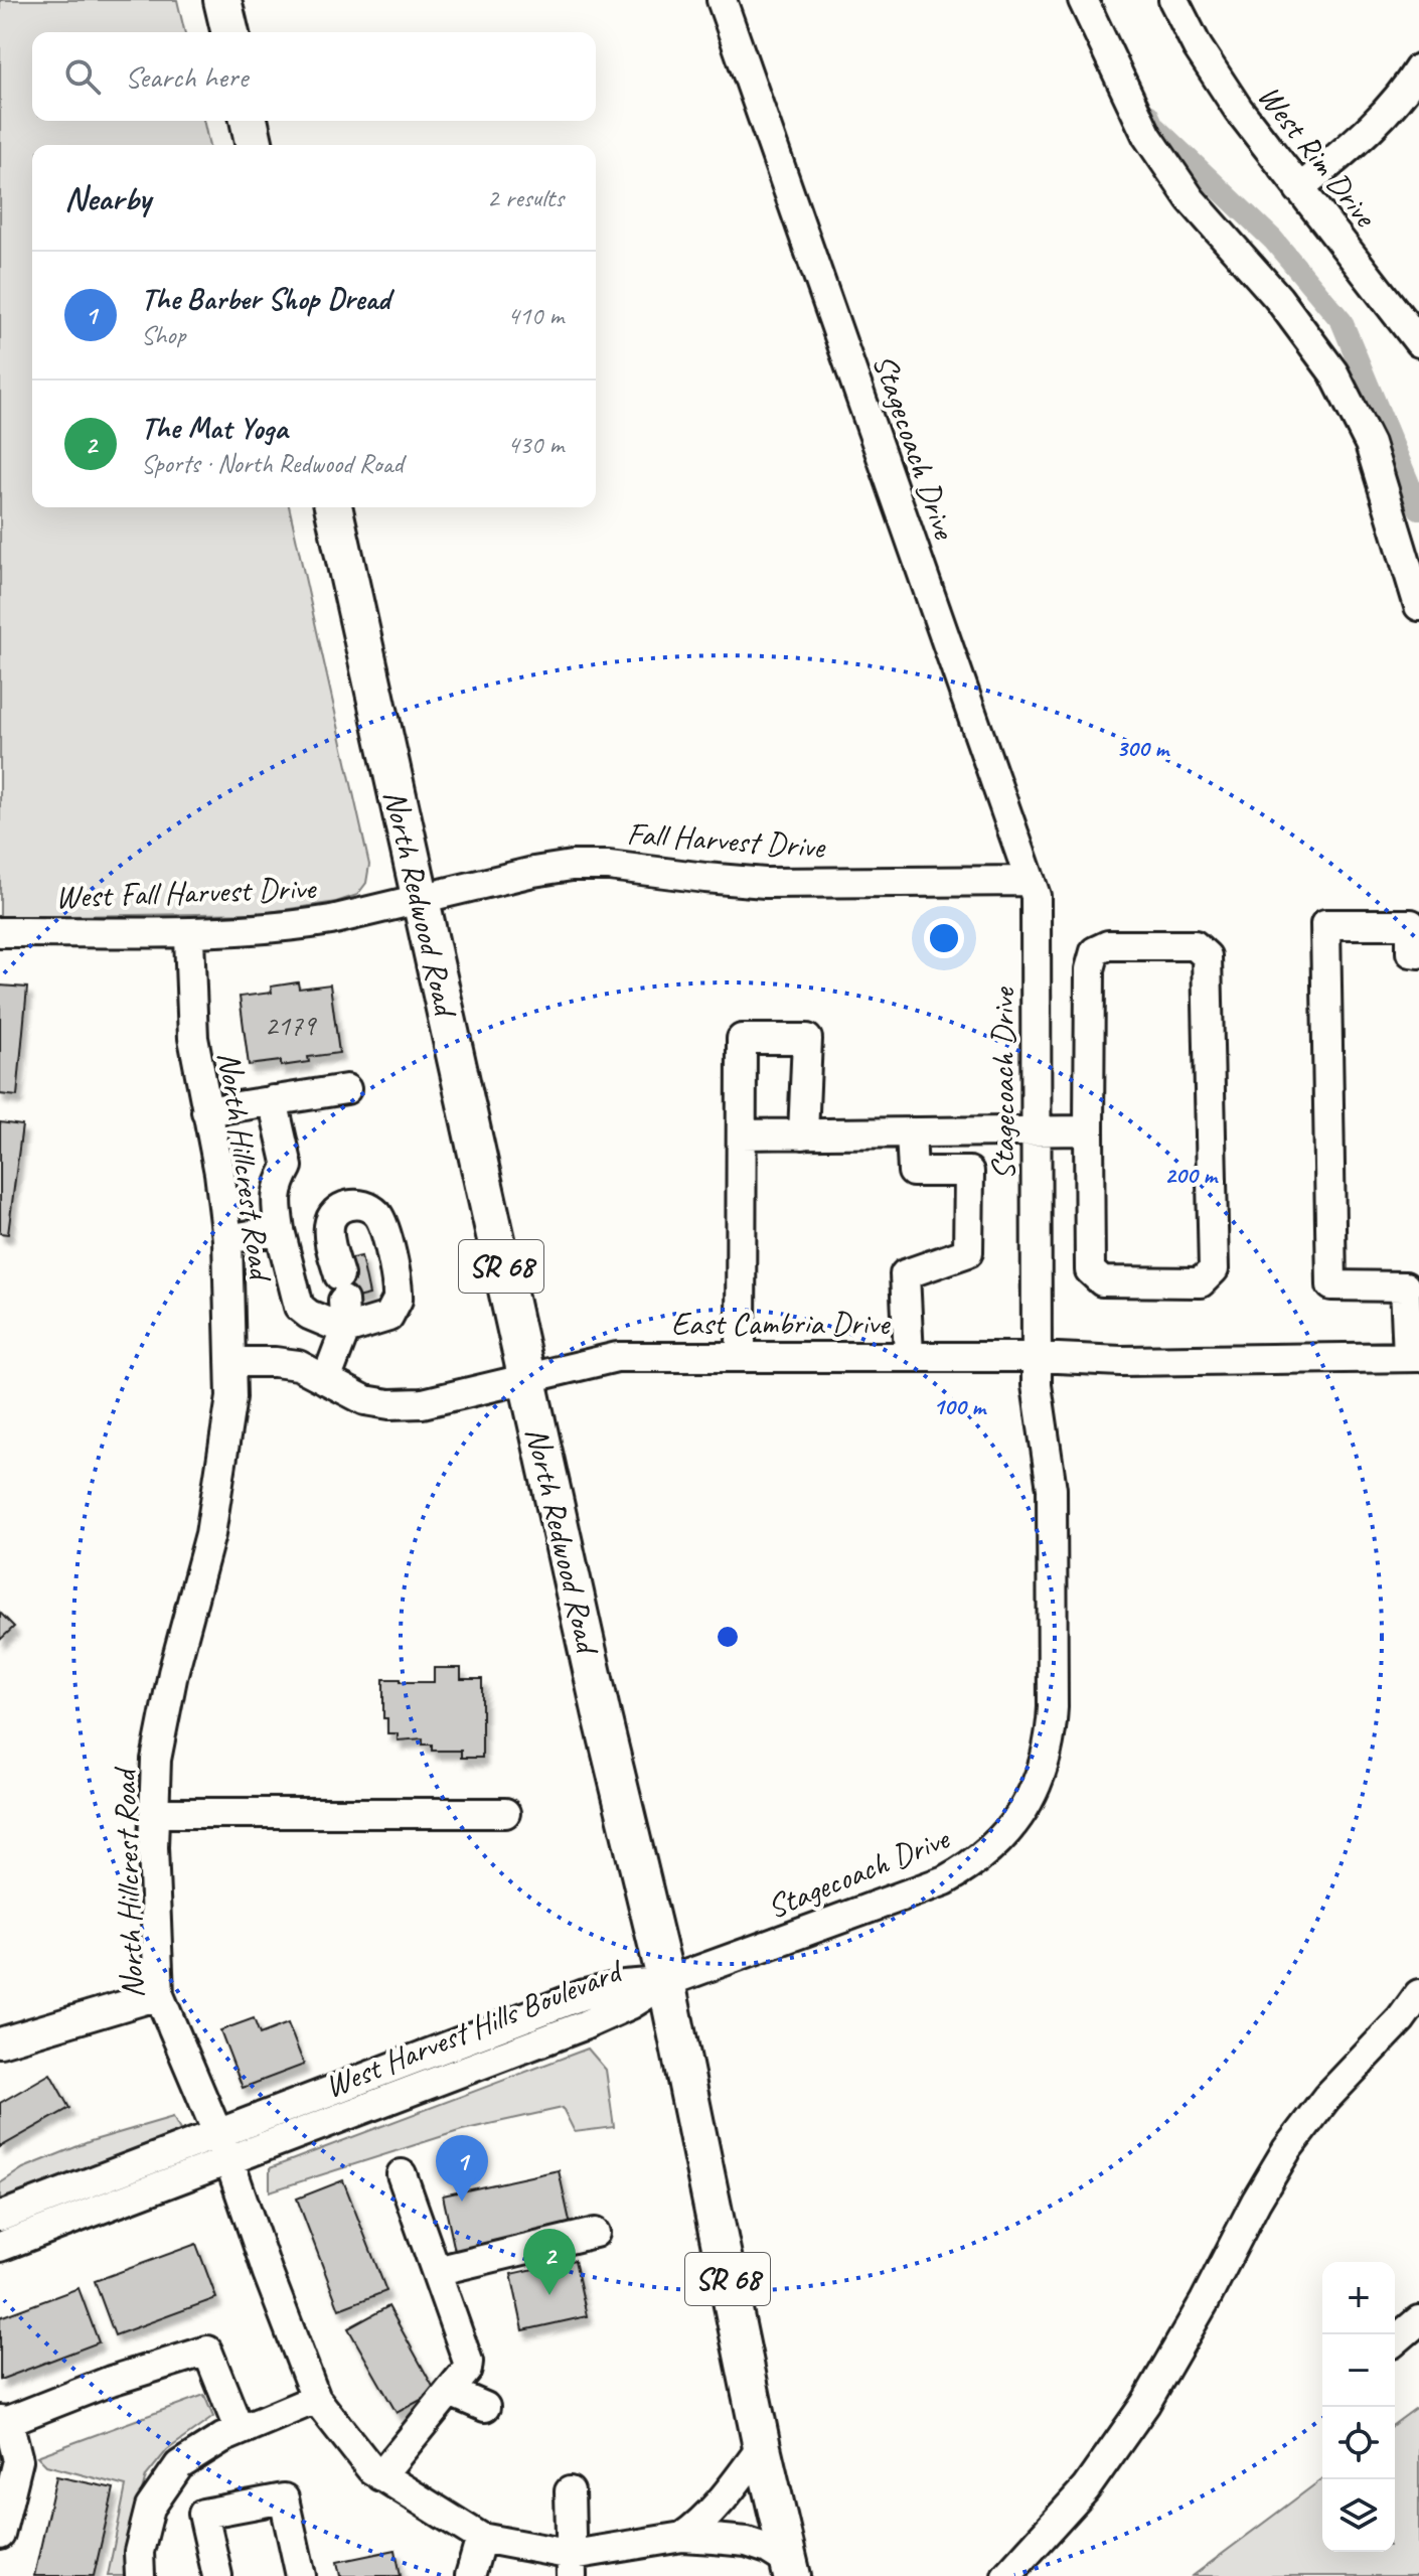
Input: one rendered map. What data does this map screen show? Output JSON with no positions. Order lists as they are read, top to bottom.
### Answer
{
  "streets": {
    "main road": ["North Redwood Road", "SR 68"],
    "street": [
      "West Rim Drive",
      "Stagecoach Drive",
      "Fall Harvest Drive",
      "West Fall Harvest Drive",
      "North Hillcrest Road",
      "East Cambria Drive",
      "West Harvest Hills Boulevard"
    ]
  },
  "crossings": [
    ["Stagecoach Drive", "Fall Harvest Drive"],
    ["Stagecoach Drive", "North Redwood Road"],
    ["Stagecoach Drive", "East Cambria Drive"],
    ["Stagecoach Drive", "West Harvest Hills Boulevard"],
    ["Fall Harvest Drive", "West Fall Harvest Drive"],
    ["Fall Harvest Drive", "North Redwood Road"],
    ["West Fall Harvest Drive", "North Redwood Road"],
    ["North Redwood Road", "East Cambria Drive"],
    ["North Redwood Road", "West Harvest Hills Boulevard"],
    ["North Hillcrest Road", "East Cambria Drive"],
    ["North Hillcrest Road", "West Harvest Hills Boulevard"]
  ],
  "house_numbers": ["2179"],
  "page": {
    "search": "Search here",
    "heading": ["Nearby", "2 results"],
    "list": [
      {
        "mark": "1",
        "name": "The Barber Shop Dread",
        "note": "Shop",
        "value": "410 m"
      },
      {
        "mark": "2",
        "name": "The Mat Yoga",
        "note": "Sports · North Redwood Road",
        "value": "430 m"
      }
    ],
    "pins": ["1", "2"],
    "map_buttons": ["+", "−"]
  },
  "rings": ["300 m", "200 m", "100 m"]
}
